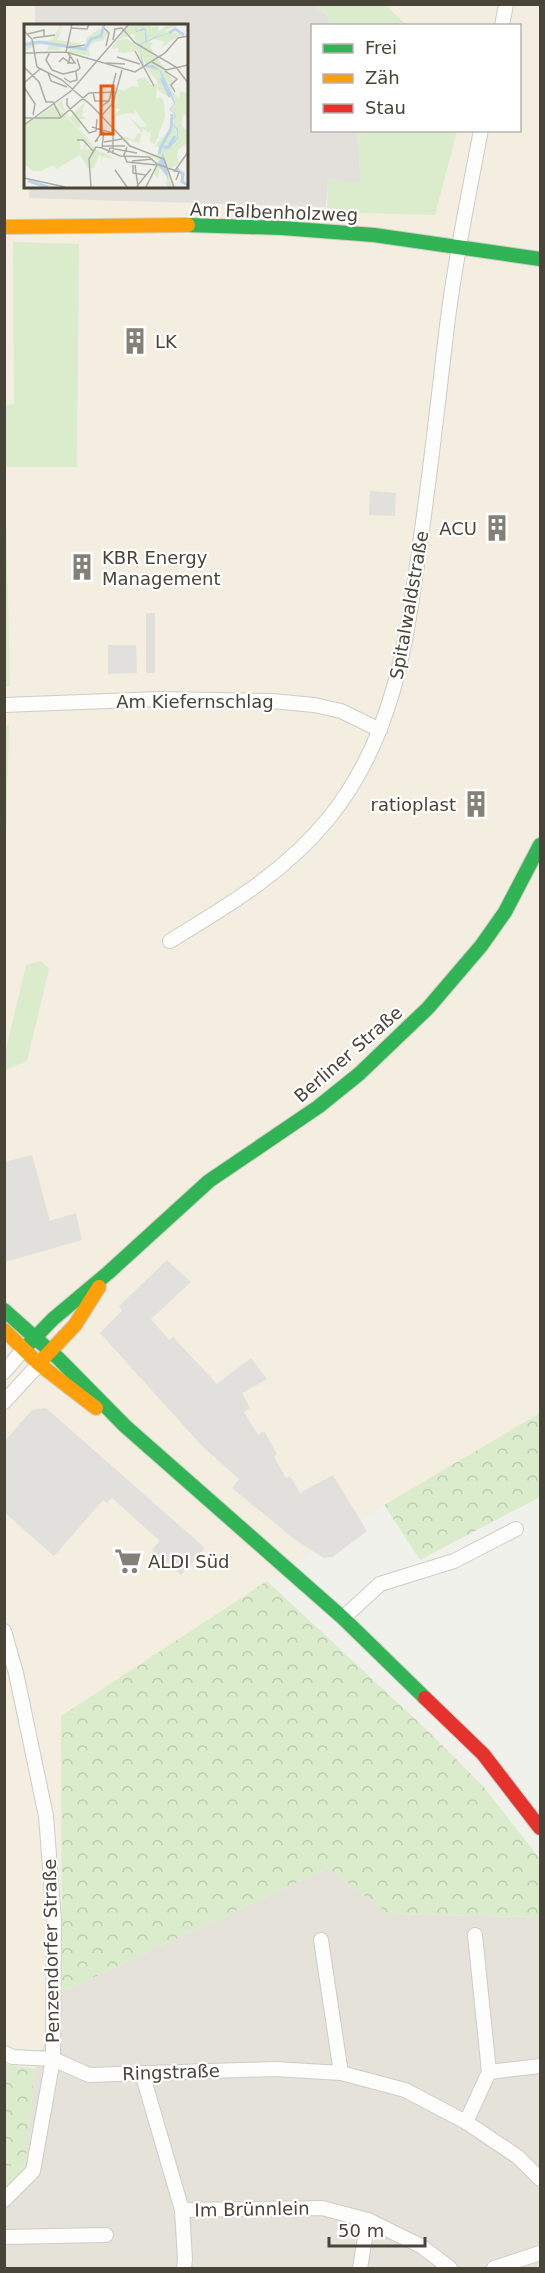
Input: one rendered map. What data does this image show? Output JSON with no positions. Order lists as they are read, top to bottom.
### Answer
{
  "streets": {
    "main road": ["Am Falbenholzweg", "Berliner Straße"],
    "street": [
      "Spitalwaldstraße",
      "Am Kiefernschlag",
      "Penzendorfer Straße",
      "Ringstraße",
      "Im Brünnlein"
    ]
  },
  "crossings": [
    ["Am Falbenholzweg", "Spitalwaldstraße"],
    ["Spitalwaldstraße", "Am Kiefernschlag"],
    ["Penzendorfer Straße", "Ringstraße"]
  ],
  "places": {
    "building": [
      "LK",
      "ACU",
      "KBR Energy Management",
      "ratioplast"
    ],
    "supermarket": ["ALDI Süd"]
  },
  "legend": ["Frei", "Zäh", "Stau"],
  "scale_bar": "50 m"
}
